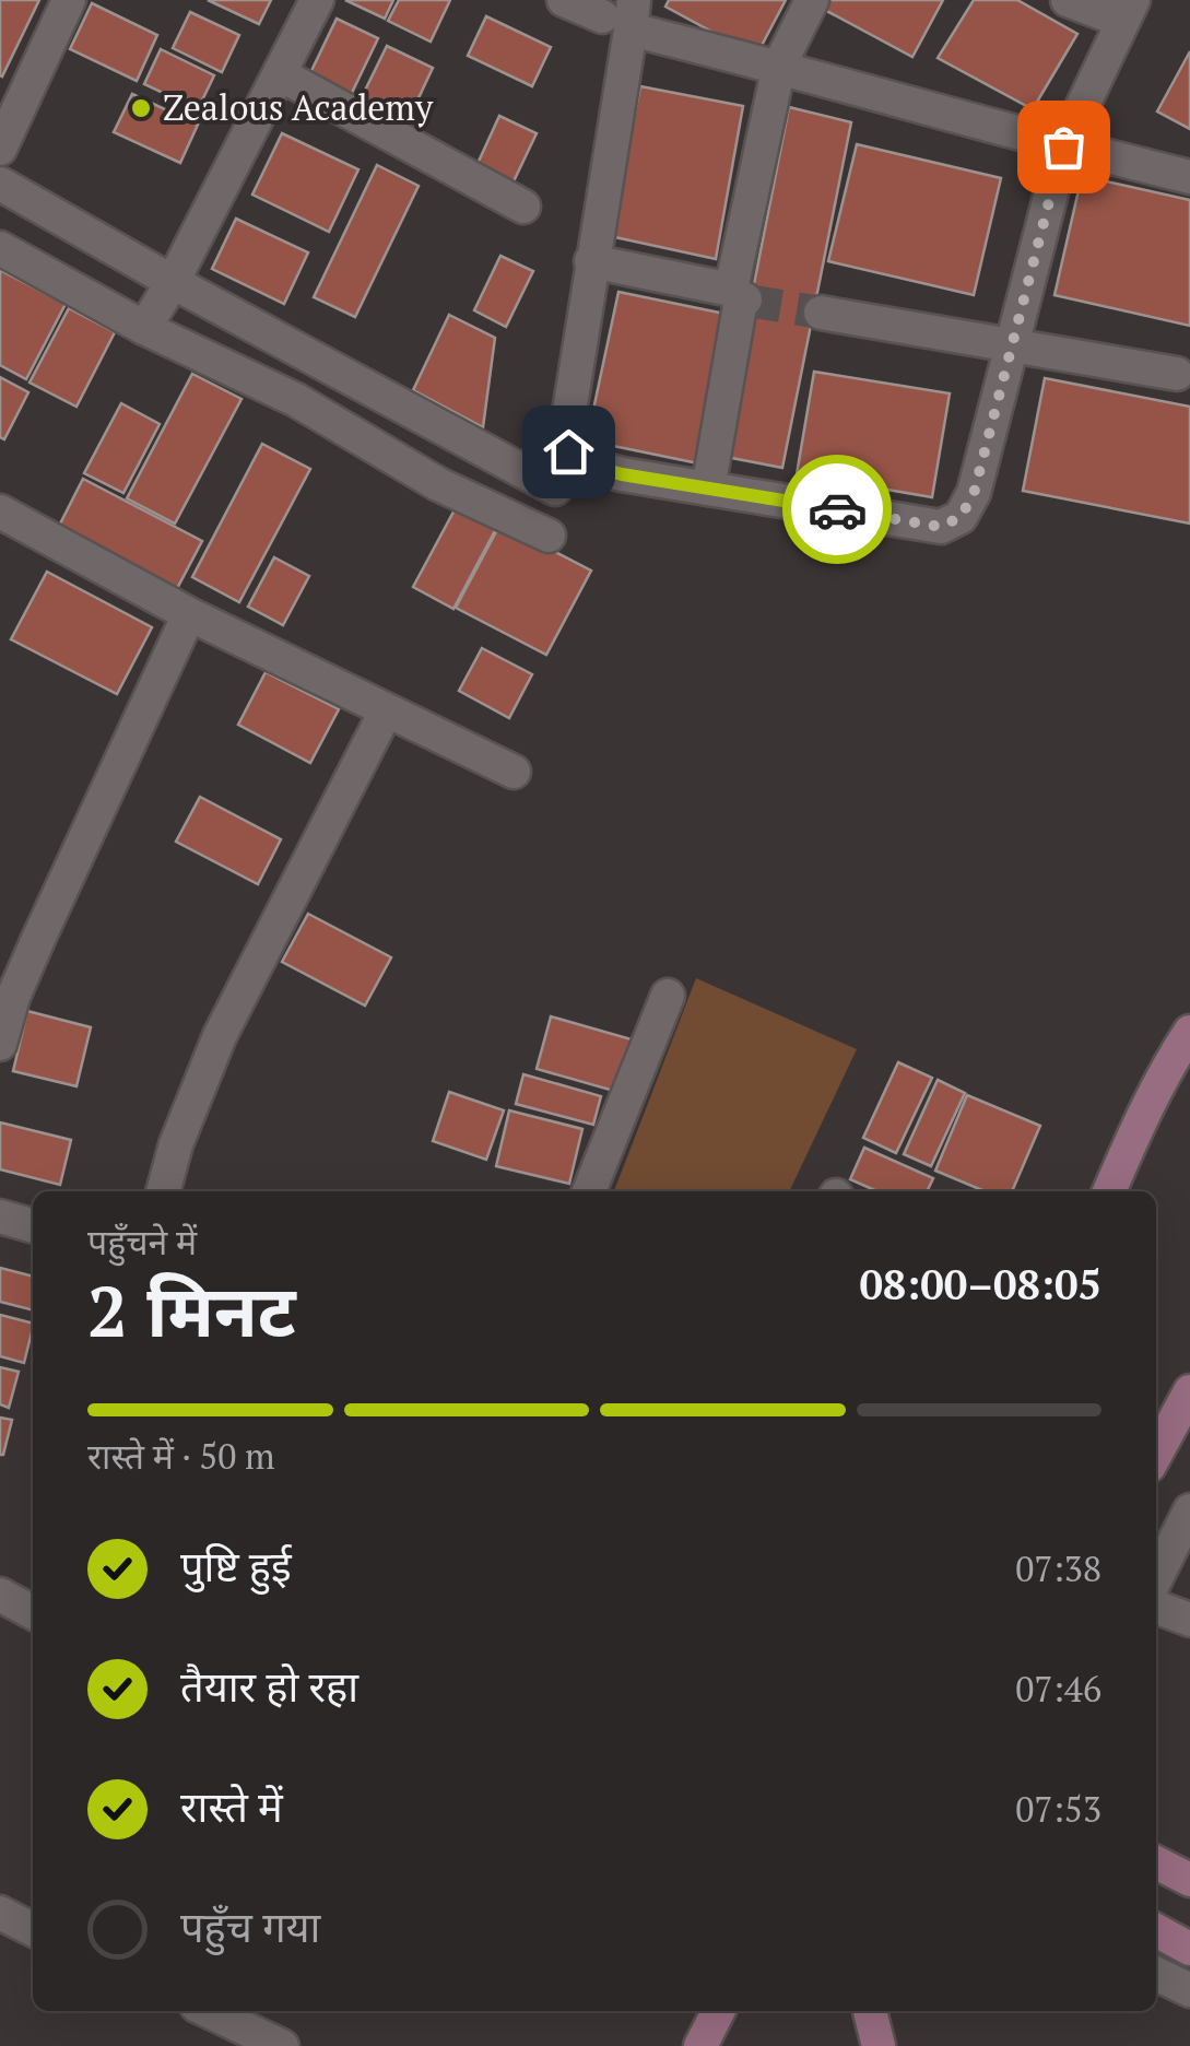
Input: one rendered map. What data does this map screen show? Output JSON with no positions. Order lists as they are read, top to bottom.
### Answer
{
  "places": ["Zealous Academy"],
  "page": {
    "heading": ["2 मिनट", "पहुँचने में", "08:00–08:05"],
    "bar": "रास्ते में · 50 m",
    "list": [
      ["पुष्टि हुई", "07:38"],
      ["तैयार हो रहा", "07:46"],
      ["रास्ते में", "07:53"],
      "पहुँच गया"
    ]
  }
}
